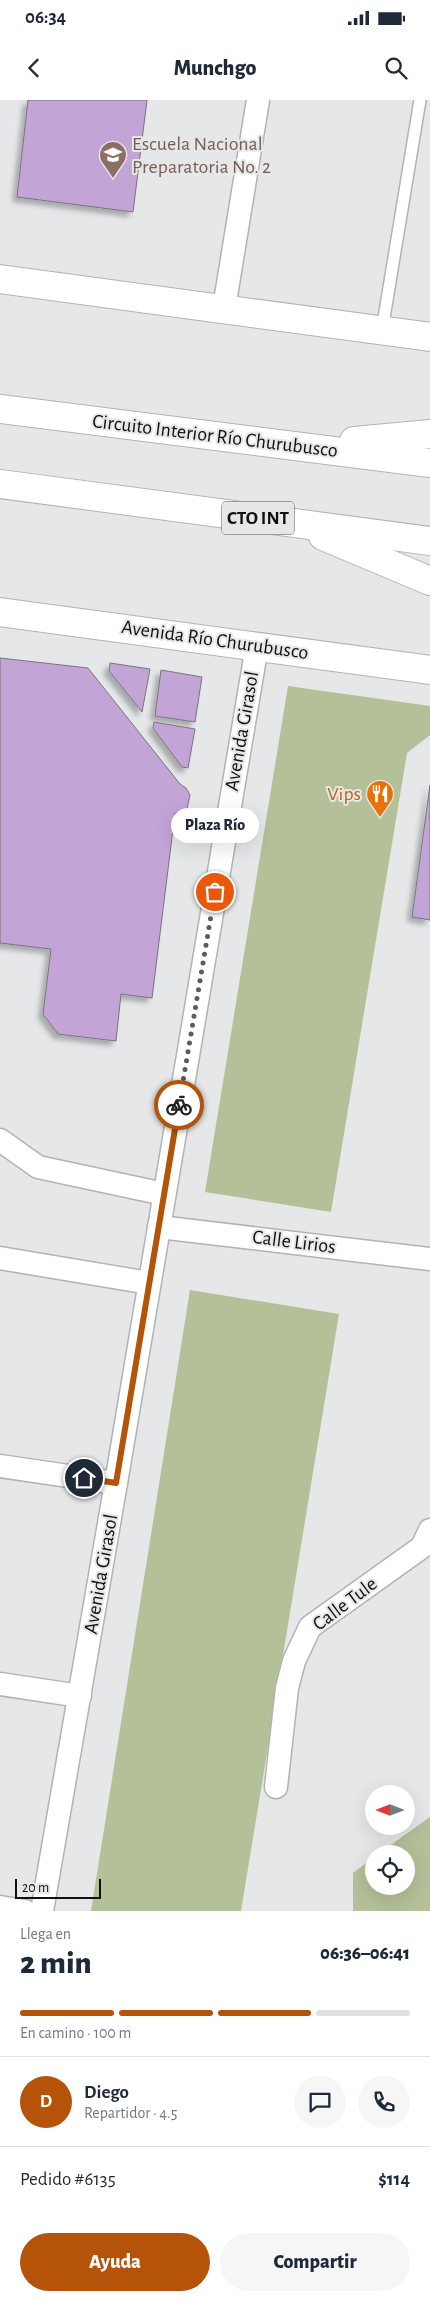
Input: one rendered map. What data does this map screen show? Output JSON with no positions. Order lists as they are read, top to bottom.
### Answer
{
  "streets": {
    "main road": ["Circuito Interior Río Churubusco", "CTO INT", "Avenida Río Churubusco"],
    "street": ["Avenida Girasol", "Calle Lirios", "Calle Tule"]
  },
  "crossings": [
    ["Avenida Río Churubusco", "Avenida Girasol"],
    ["Avenida Girasol", "Calle Lirios"]
  ],
  "places": {
    "school or university": ["Escuela Nacional Preparatoria No. 2"],
    "restaurant": ["Vips"],
    "other": ["Plaza Río"]
  },
  "scale_bar": "20 m",
  "north": "left",
  "page": {
    "status": "06:34",
    "header": "Munchgo",
    "bubble": "Plaza Río",
    "scale": "20 m",
    "heading": ["2 min", "Llega en", "06:36–06:41"],
    "panel": [
      "Diego",
      "Repartidor · 4.5",
      "Pedido #6135",
      "$114"
    ],
    "bar": "En camino · 100 m",
    "round": "D",
    "buttons": ["Ayuda", "Compartir"]
  }
}
